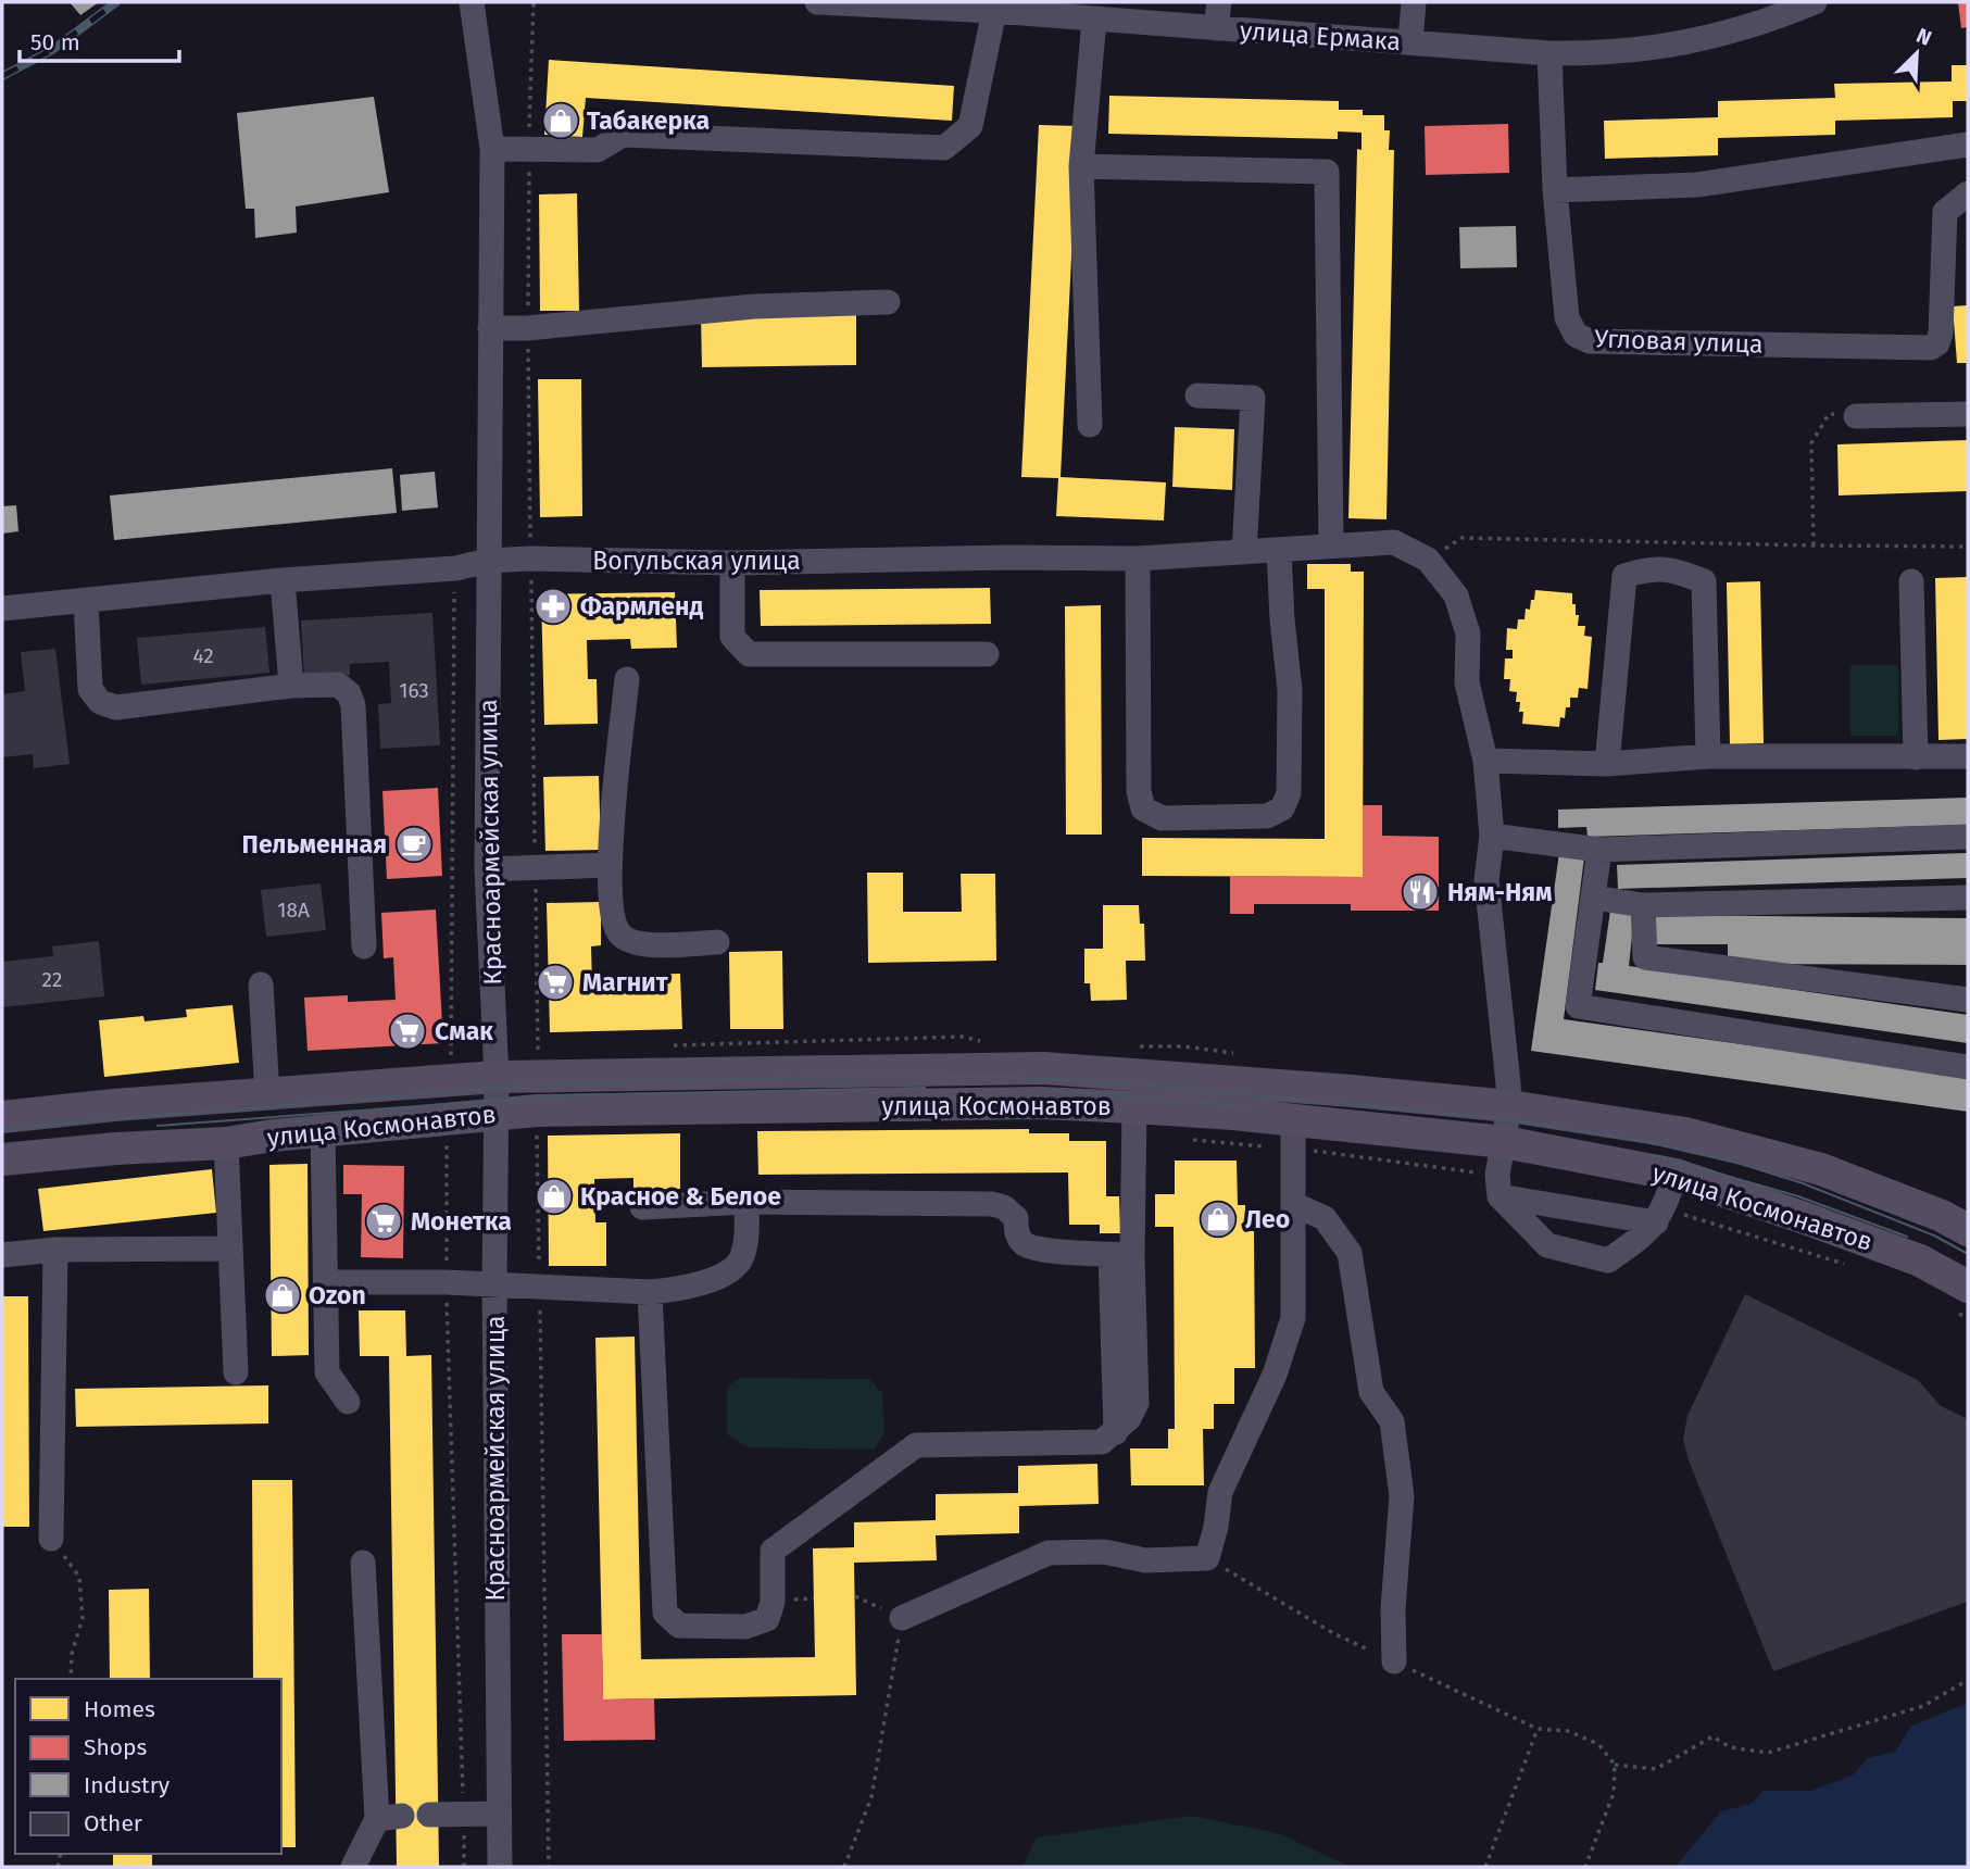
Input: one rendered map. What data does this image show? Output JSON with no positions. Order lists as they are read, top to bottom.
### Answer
{
  "streets": {
    "main road": ["улица Космонавтов"],
    "street": [
      "улица Ермака",
      "Угловая улица",
      "Вогульская улица",
      "Красноармейская улица"
    ]
  },
  "crossings": [
    ["улица Ермака", "Угловая улица"],
    ["Вогульская улица", "Красноармейская улица"],
    ["Красноармейская улица", "улица Космонавтов"]
  ],
  "places": {
    "shop": [
      "Табакерка",
      "Красное & Белое",
      "Лео",
      "Ozon"
    ],
    "pharmacy": ["Фармленд"],
    "cafe": ["Пельменная"],
    "restaurant": ["Ням-Ням"],
    "supermarket": ["Магнит", "Смак", "Монетка"]
  },
  "house_numbers": [
    "42",
    "163",
    "18А",
    "22"
  ],
  "legend": [
    "Homes",
    "Shops",
    "Industry",
    "Other"
  ],
  "scale_bar": "50 m",
  "north": "top right"
}
